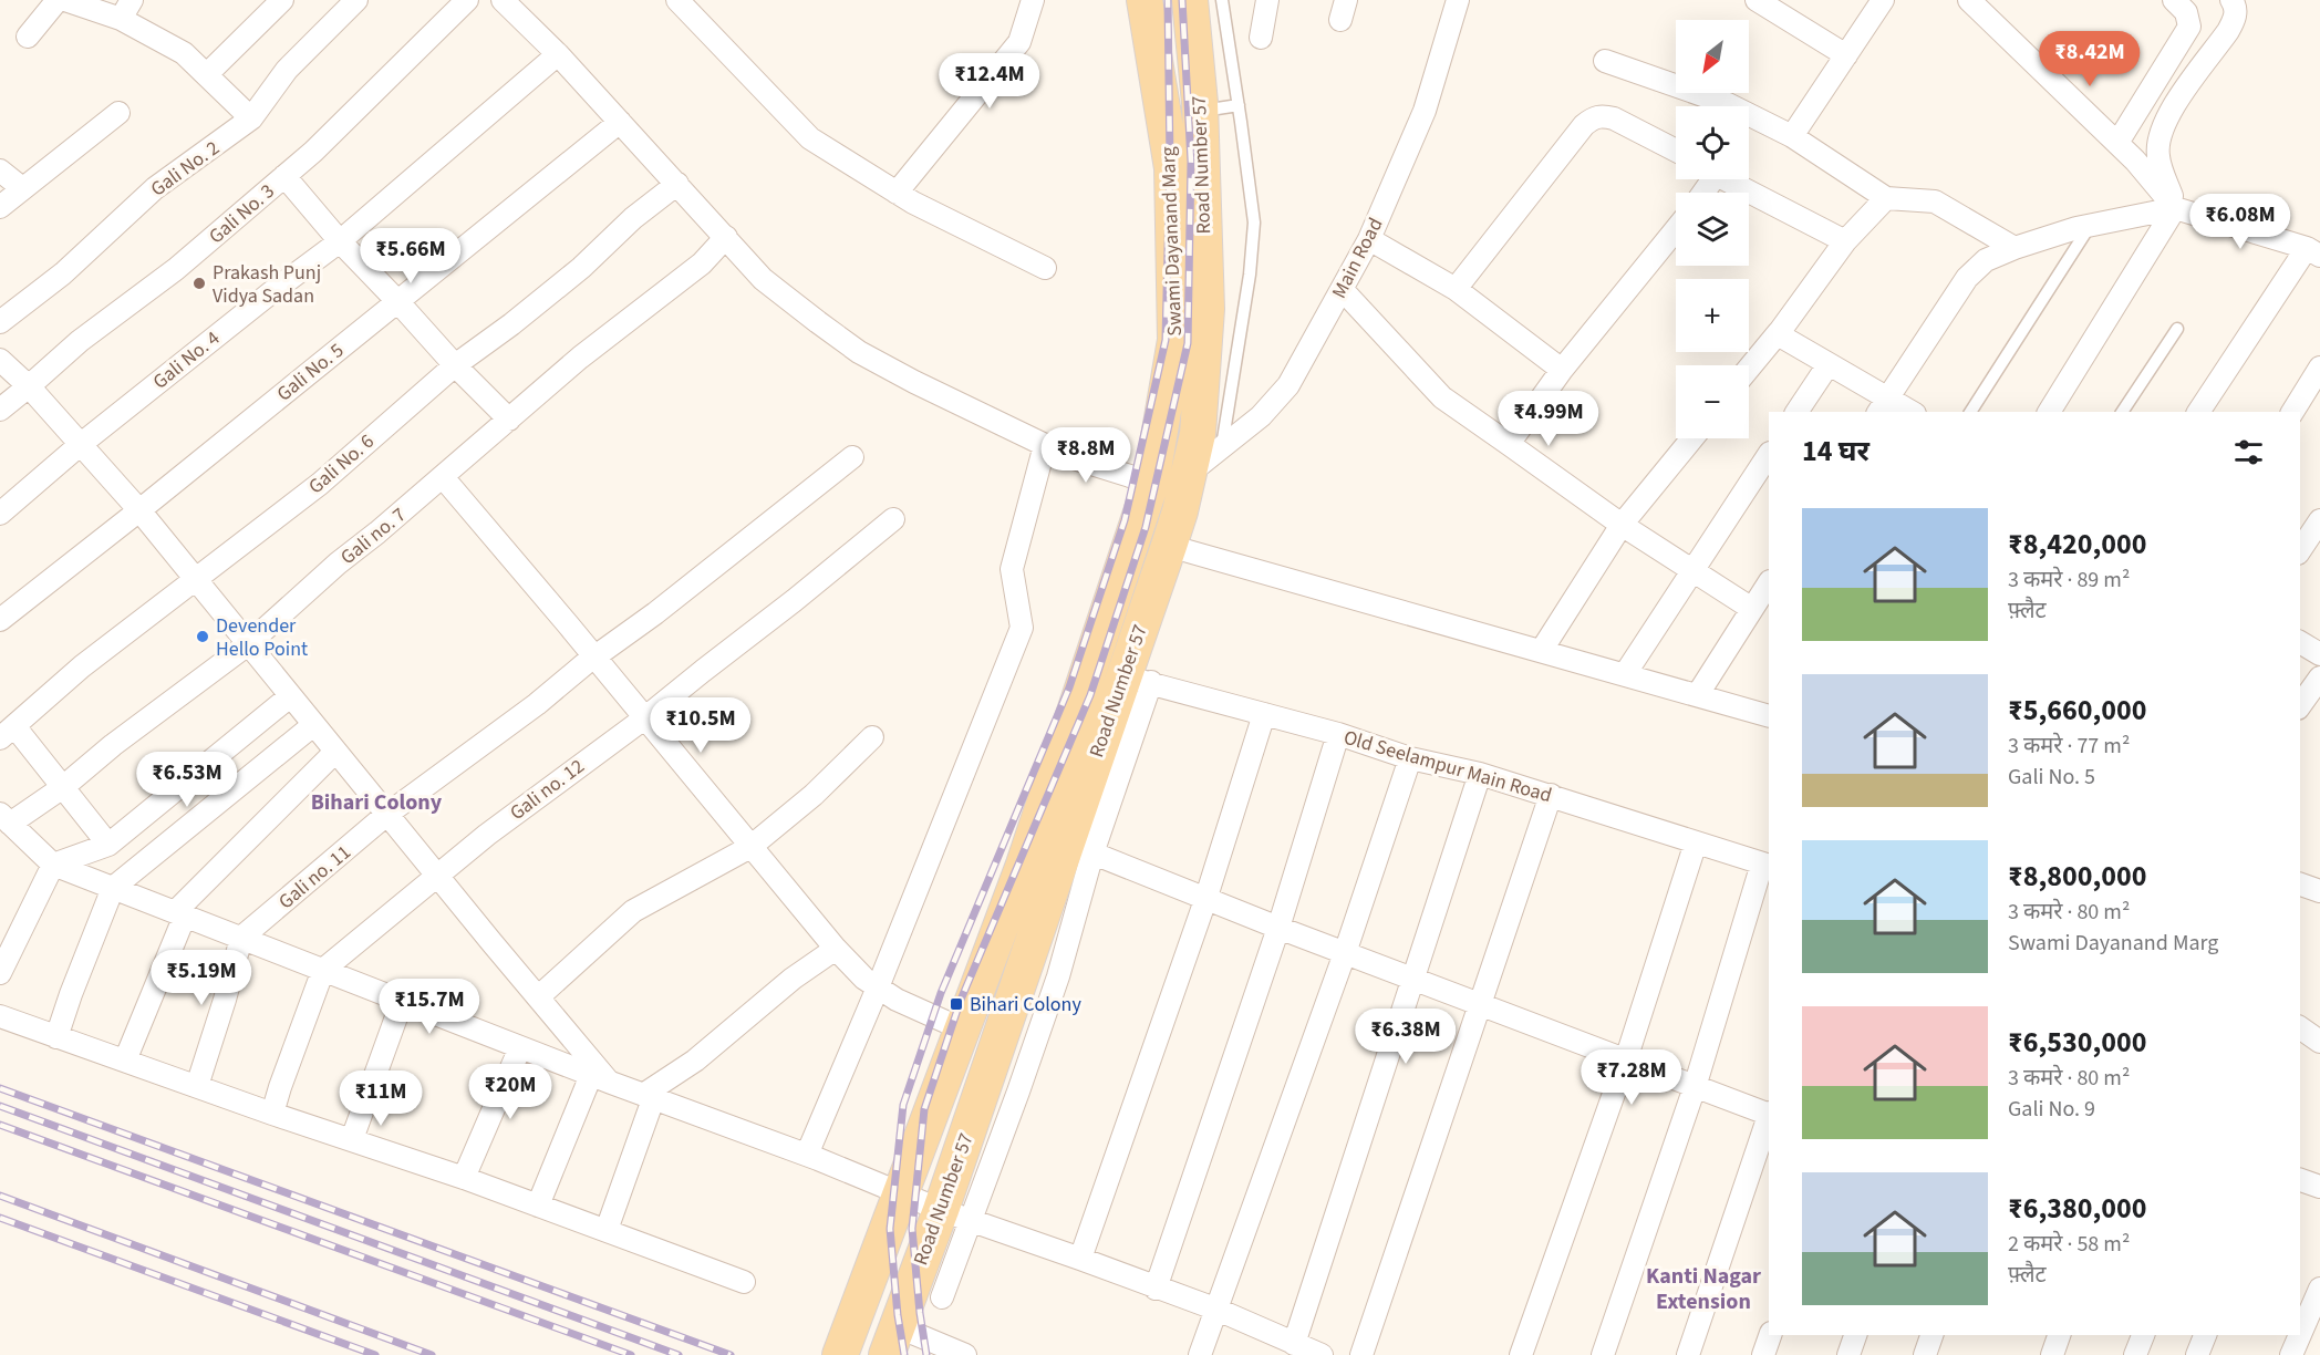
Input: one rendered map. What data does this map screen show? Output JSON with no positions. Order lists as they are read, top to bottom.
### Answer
{
  "streets": {
    "main road": ["Road Number 57", "Swami Dayanand Marg"],
    "street": [
      "Gali No. 2",
      "Gali No. 3",
      "Main Road",
      "Gali No. 4",
      "Gali No. 5",
      "Gali No. 6",
      "Gali no. 7",
      "Old Seelampur Main Road",
      "Gali no. 12",
      "Gali no. 11"
    ]
  },
  "crossings": [
    ["Road Number 57", "Swami Dayanand Marg"],
    ["Road Number 57", "Main Road"],
    ["Road Number 57", "Old Seelampur Main Road"]
  ],
  "districts": ["Bihari Colony", "Kanti Nagar Extension"],
  "places": {
    "other": ["Prakash Punj Vidya Sadan", "Devender Hello Point"],
    "transit": ["Bihari Colony"]
  },
  "north": "bottom left",
  "page": {
    "map_buttons": ["+", "−"],
    "price": [
      "₹8.42M",
      "₹12.4M",
      "₹6.08M",
      "₹5.66M",
      "₹4.99M",
      "₹8.8M",
      "₹10.5M",
      "₹6.53M",
      "₹5.19M",
      "₹15.7M",
      "₹6.38M",
      "₹7.28M",
      "₹20M",
      "₹11M"
    ],
    "heading": "14 घर",
    "list": [
      {
        "name": "₹8,420,000",
        "note": "3 कमरे · 89 m² · फ़्लैट"
      },
      {
        "name": "₹5,660,000",
        "note": "3 कमरे · 77 m² · Gali No. 5"
      },
      {
        "name": "₹8,800,000",
        "note": "3 कमरे · 80 m² · Swami Dayanand Marg"
      },
      {
        "name": "₹6,530,000",
        "note": "3 कमरे · 80 m² · Gali No. 9"
      },
      {
        "name": "₹6,380,000",
        "note": "2 कमरे · 58 m² · फ़्लैट"
      }
    ]
  }
}
